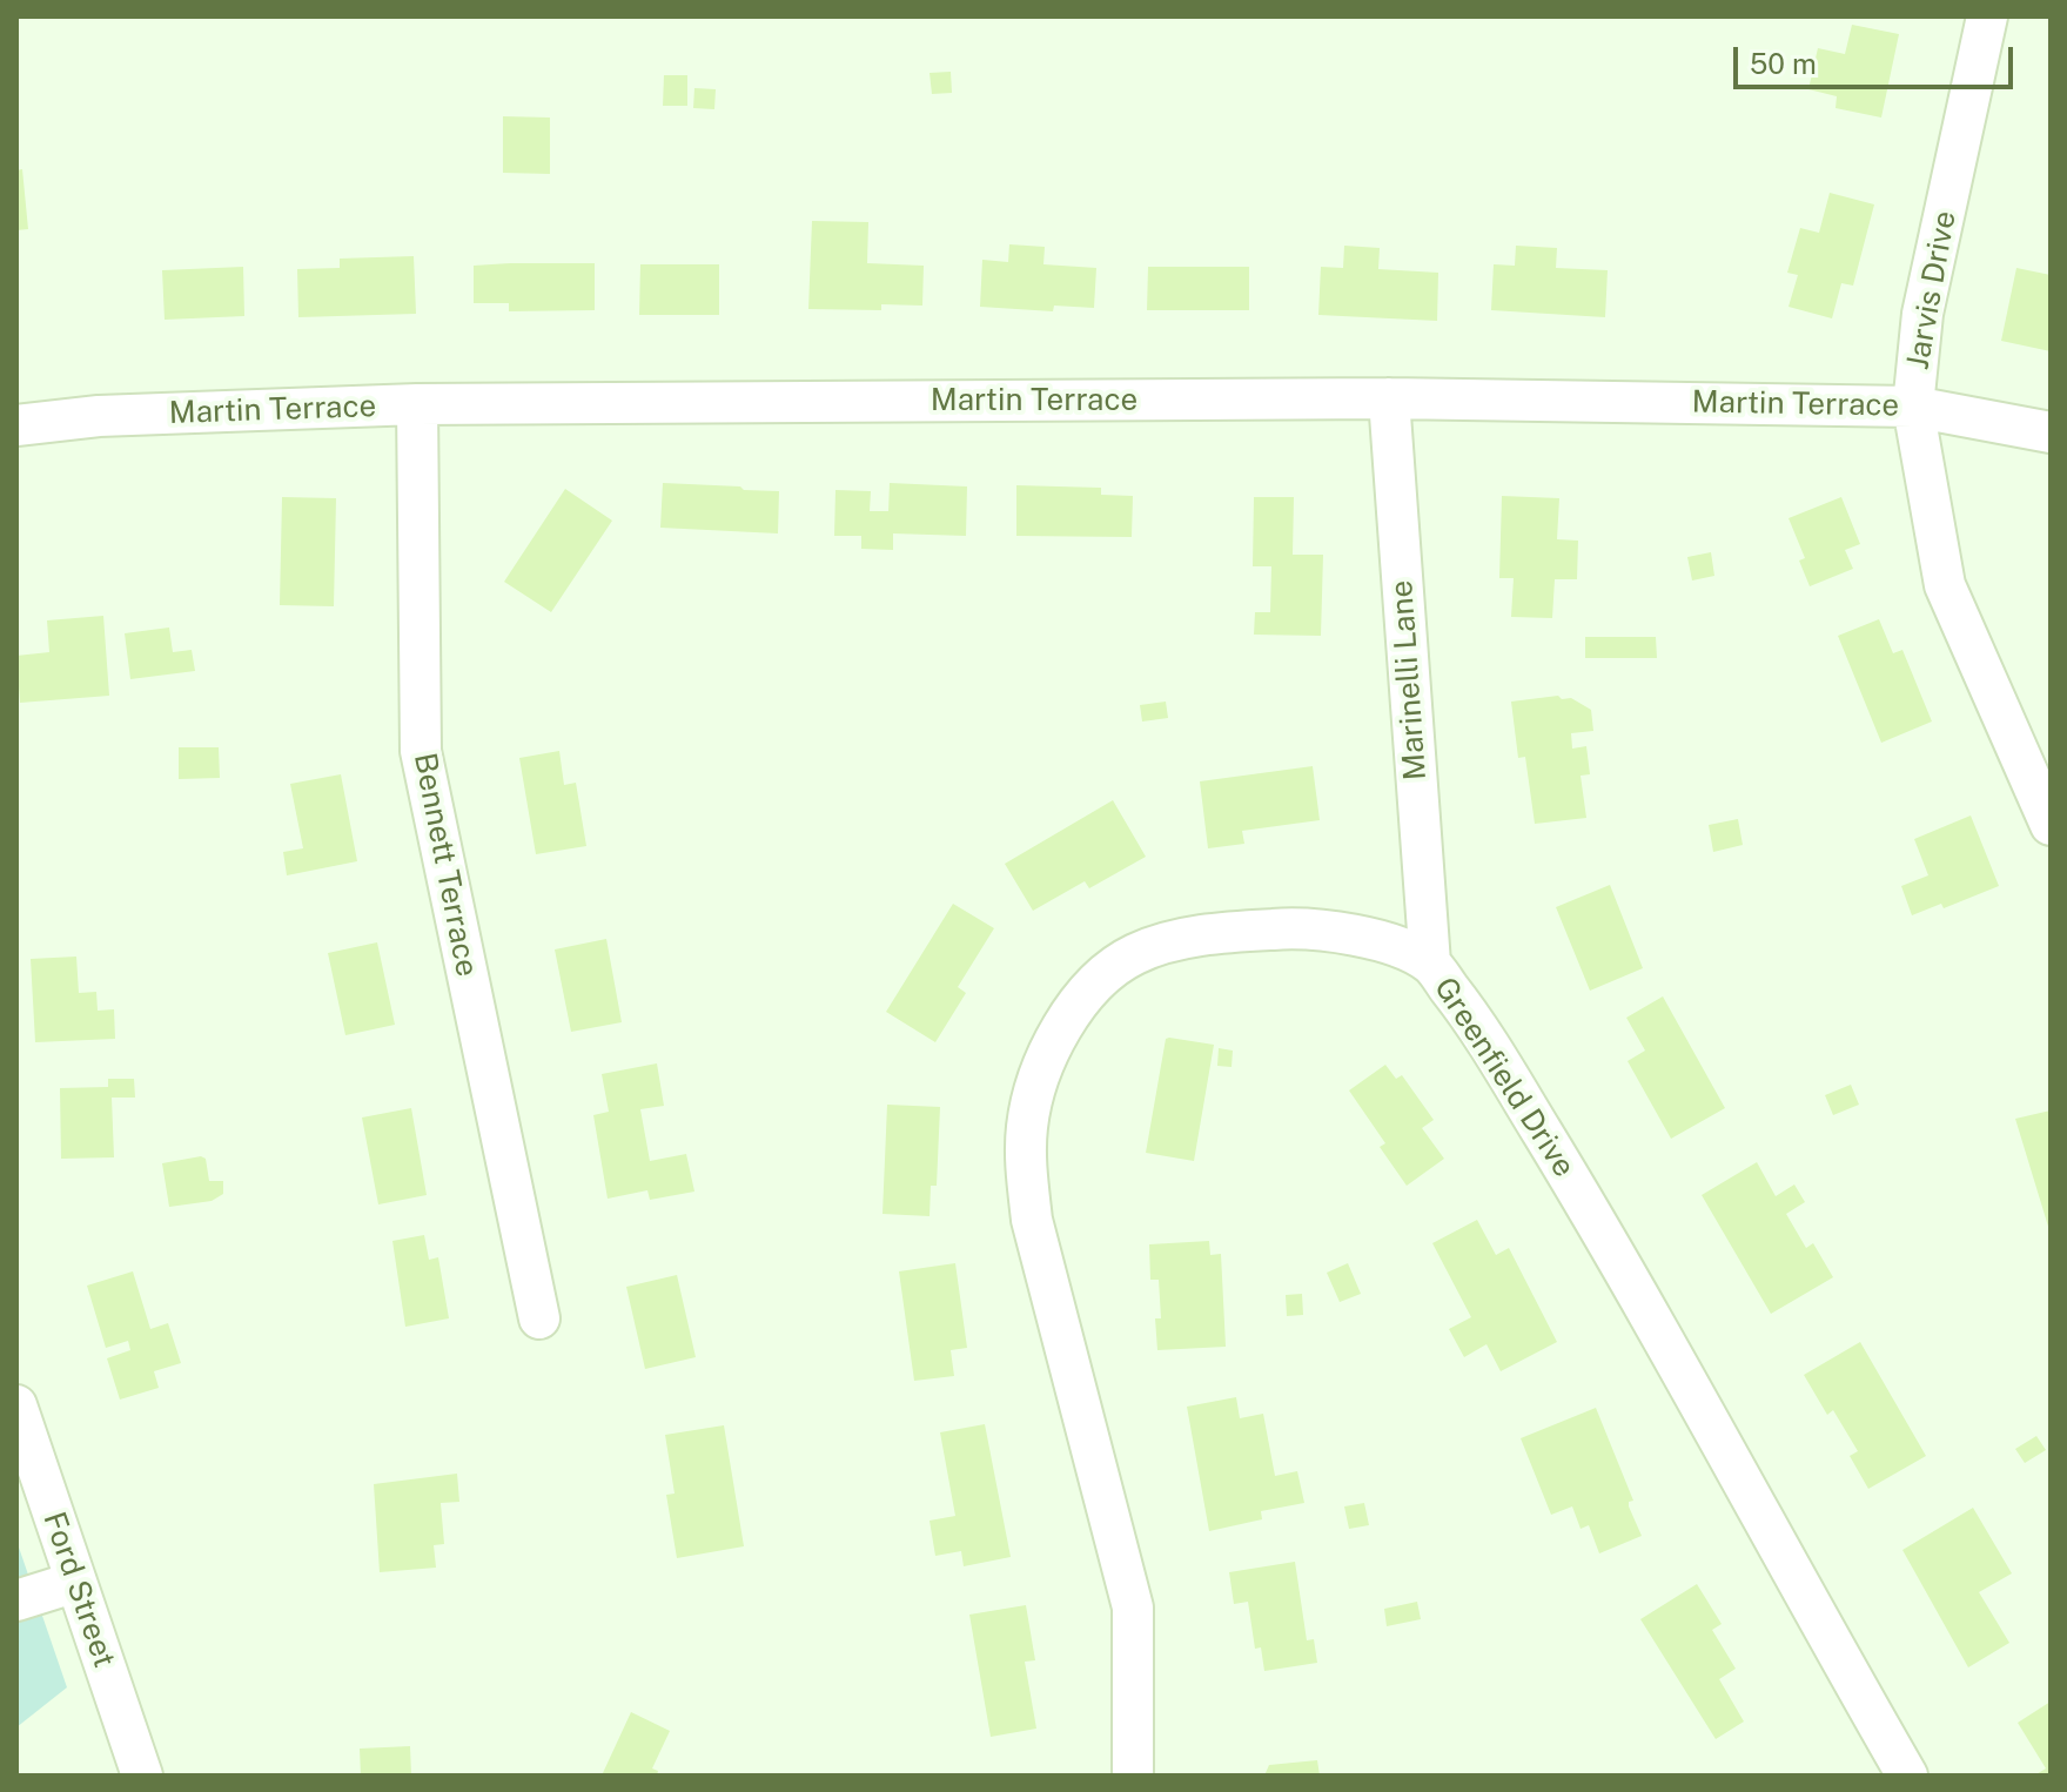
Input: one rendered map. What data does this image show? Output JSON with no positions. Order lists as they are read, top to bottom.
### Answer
{
  "streets": {
    "street": [
      "Jarvis Drive",
      "Martin Terrace",
      "Marinelli Lane",
      "Bennett Terrace",
      "Greenfield Drive",
      "Ford Street"
    ]
  },
  "crossings": [
    ["Jarvis Drive", "Martin Terrace"],
    ["Martin Terrace", "Marinelli Lane"],
    ["Martin Terrace", "Bennett Terrace"],
    ["Marinelli Lane", "Greenfield Drive"]
  ],
  "scale_bar": "50 m"
}
